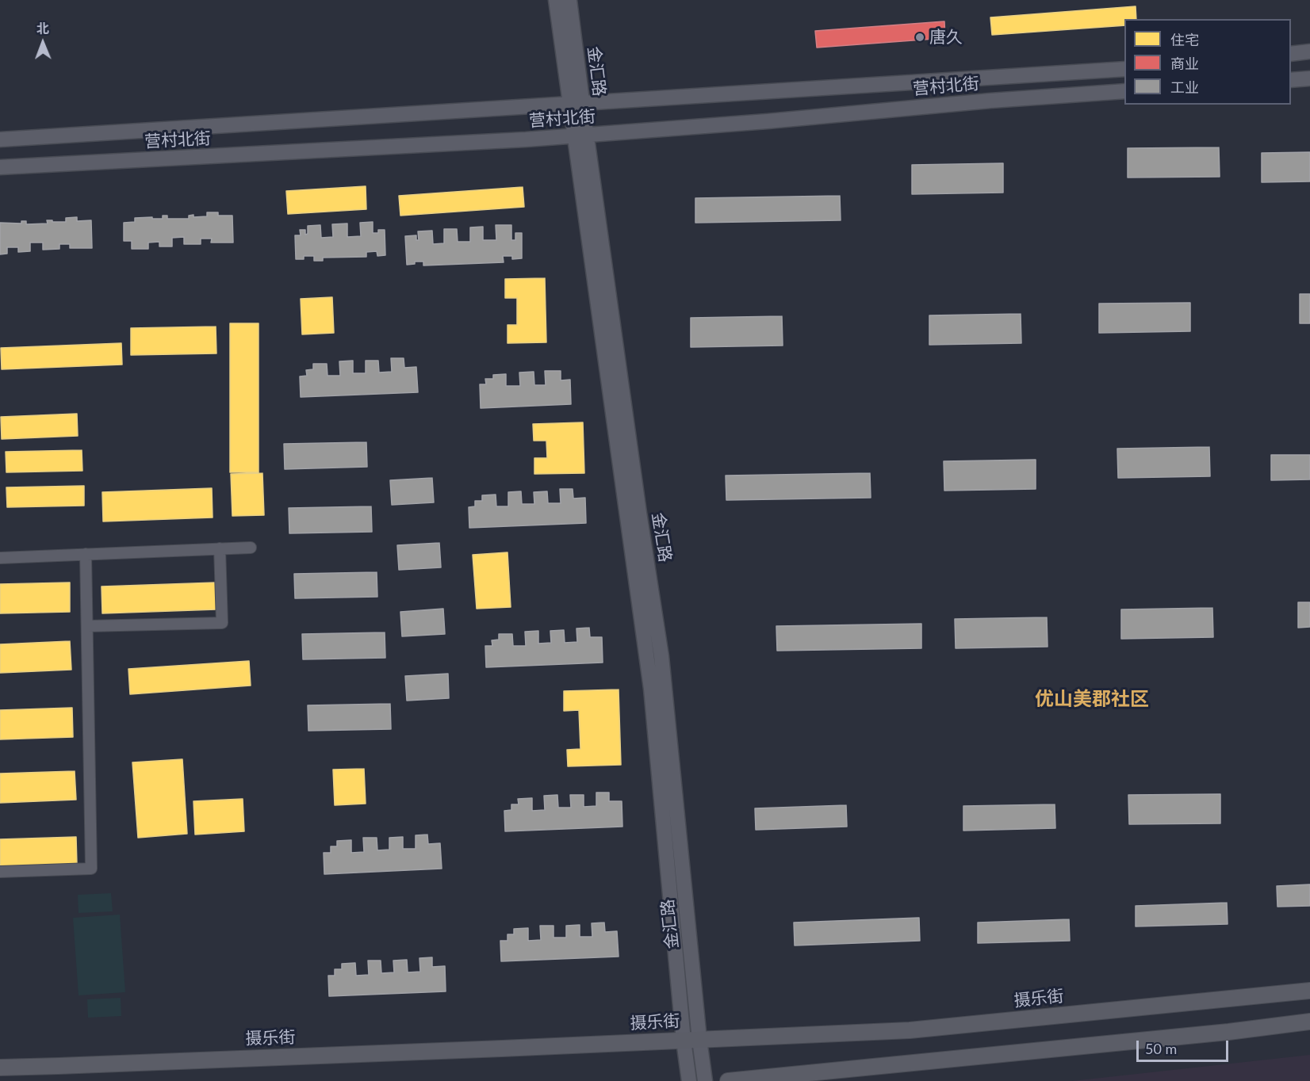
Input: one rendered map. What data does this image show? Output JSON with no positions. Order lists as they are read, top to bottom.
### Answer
{
  "streets": {
    "main road": ["摄乐街"],
    "street": ["金汇路", "营村北街"]
  },
  "crossings": [
    ["金汇路", "营村北街"],
    ["金汇路", "摄乐街"]
  ],
  "districts": ["优山美郡社区"],
  "places": ["唐久"],
  "legend": ["住宅", "商业", "工业"],
  "scale_bar": "50 m",
  "north": "top"
}
